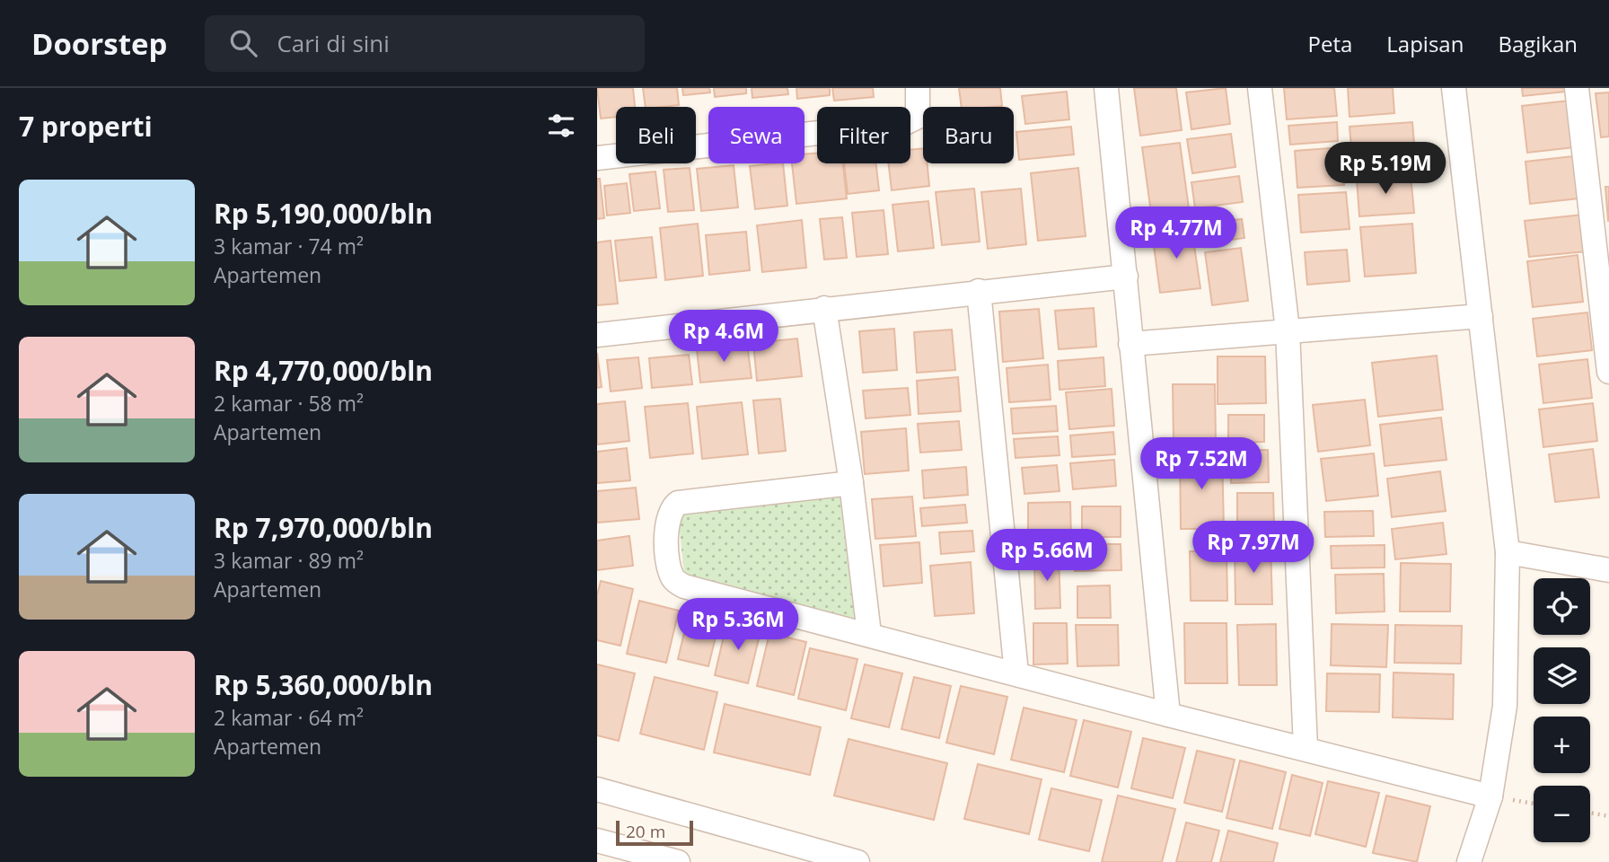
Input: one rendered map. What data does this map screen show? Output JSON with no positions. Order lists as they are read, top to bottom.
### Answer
{
  "scale_bar": "20 m",
  "page": {
    "header": "Doorstep",
    "search": "Cari di sini",
    "nav": ["Peta", "Lapisan", "Bagikan"],
    "heading": "7 properti",
    "chip": [
      "Beli",
      "Sewa",
      "Filter",
      "Baru"
    ],
    "price": [
      "Rp 5.19M",
      "Rp 4.77M",
      "Rp 4.6M",
      "Rp 7.52M",
      "Rp 7.97M",
      "Rp 5.66M",
      "Rp 5.36M"
    ],
    "list": [
      {
        "name": "Rp 5,190,000/bln",
        "note": "3 kamar · 74 m² · Apartemen"
      },
      {
        "name": "Rp 4,770,000/bln",
        "note": "2 kamar · 58 m² · Apartemen"
      },
      {
        "name": "Rp 7,970,000/bln",
        "note": "3 kamar · 89 m² · Apartemen"
      },
      {
        "name": "Rp 5,360,000/bln",
        "note": "2 kamar · 64 m² · Apartemen"
      }
    ],
    "map_buttons": ["+", "−"],
    "scale": "20 m"
  }
}
